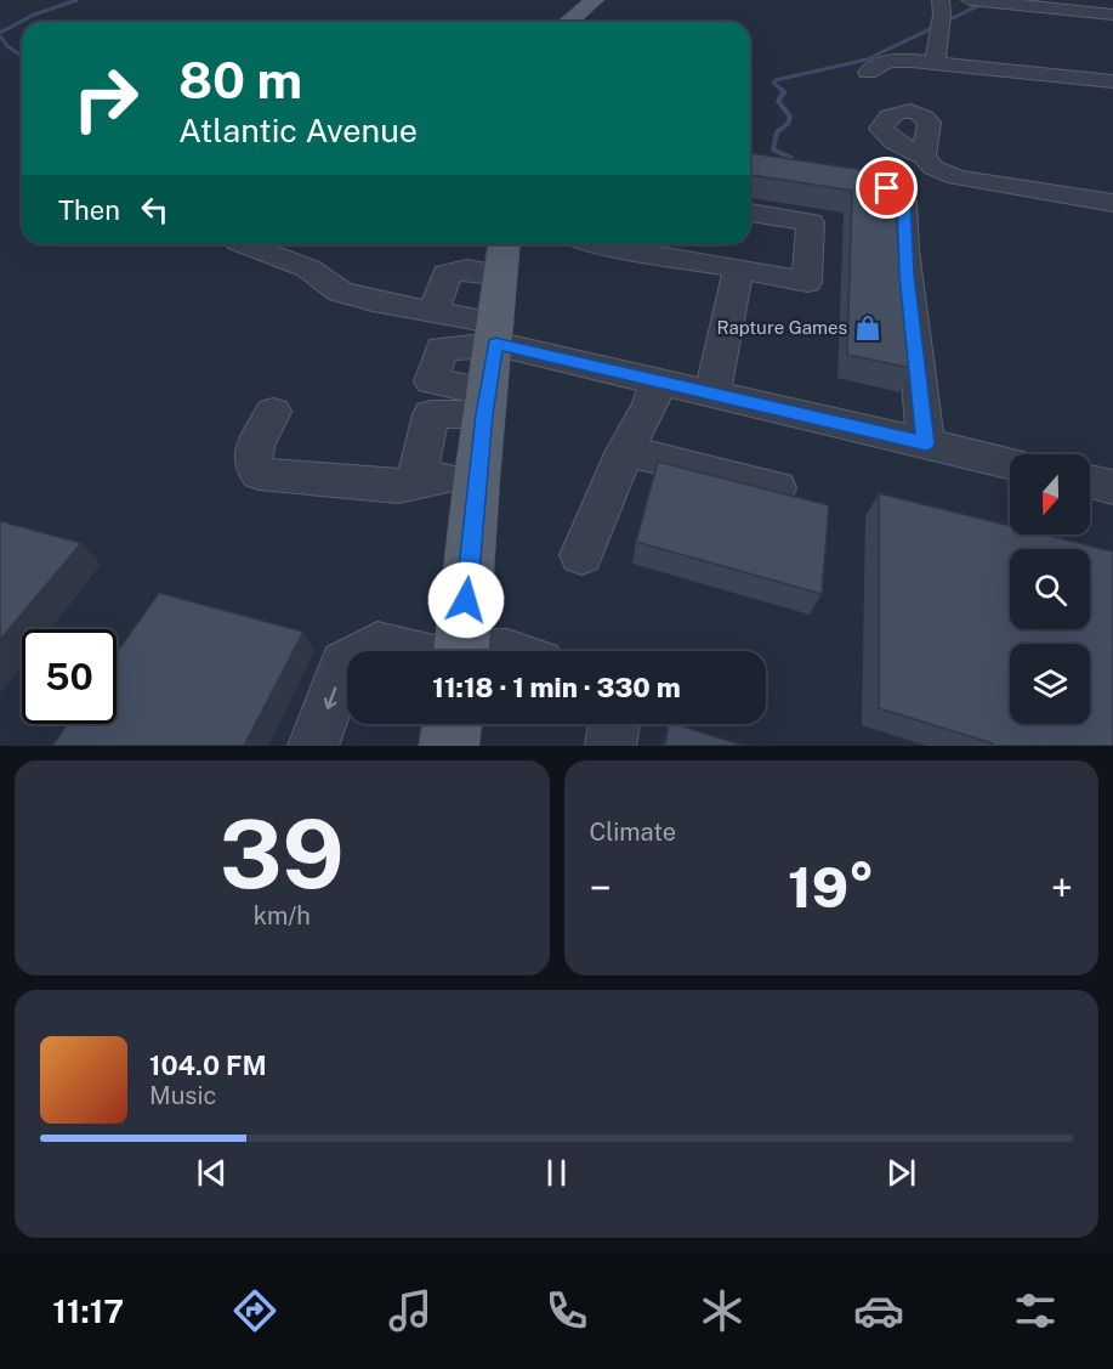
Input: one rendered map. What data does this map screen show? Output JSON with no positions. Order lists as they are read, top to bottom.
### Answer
{
  "places": {
    "shop": ["Rapture Games"]
  },
  "north": "bottom",
  "page": {
    "turn": ["80 m", "Atlantic Avenue"],
    "then": "Then",
    "limit": "50",
    "trip": "11:18 · 1 min · 330 m",
    "tile": [
      ["39", "km/h"],
      "Climate"
    ],
    "heat": ["−", "19°", "+"],
    "song": ["104.0 FM", "Music"],
    "tabs": "11:17"
  }
}
